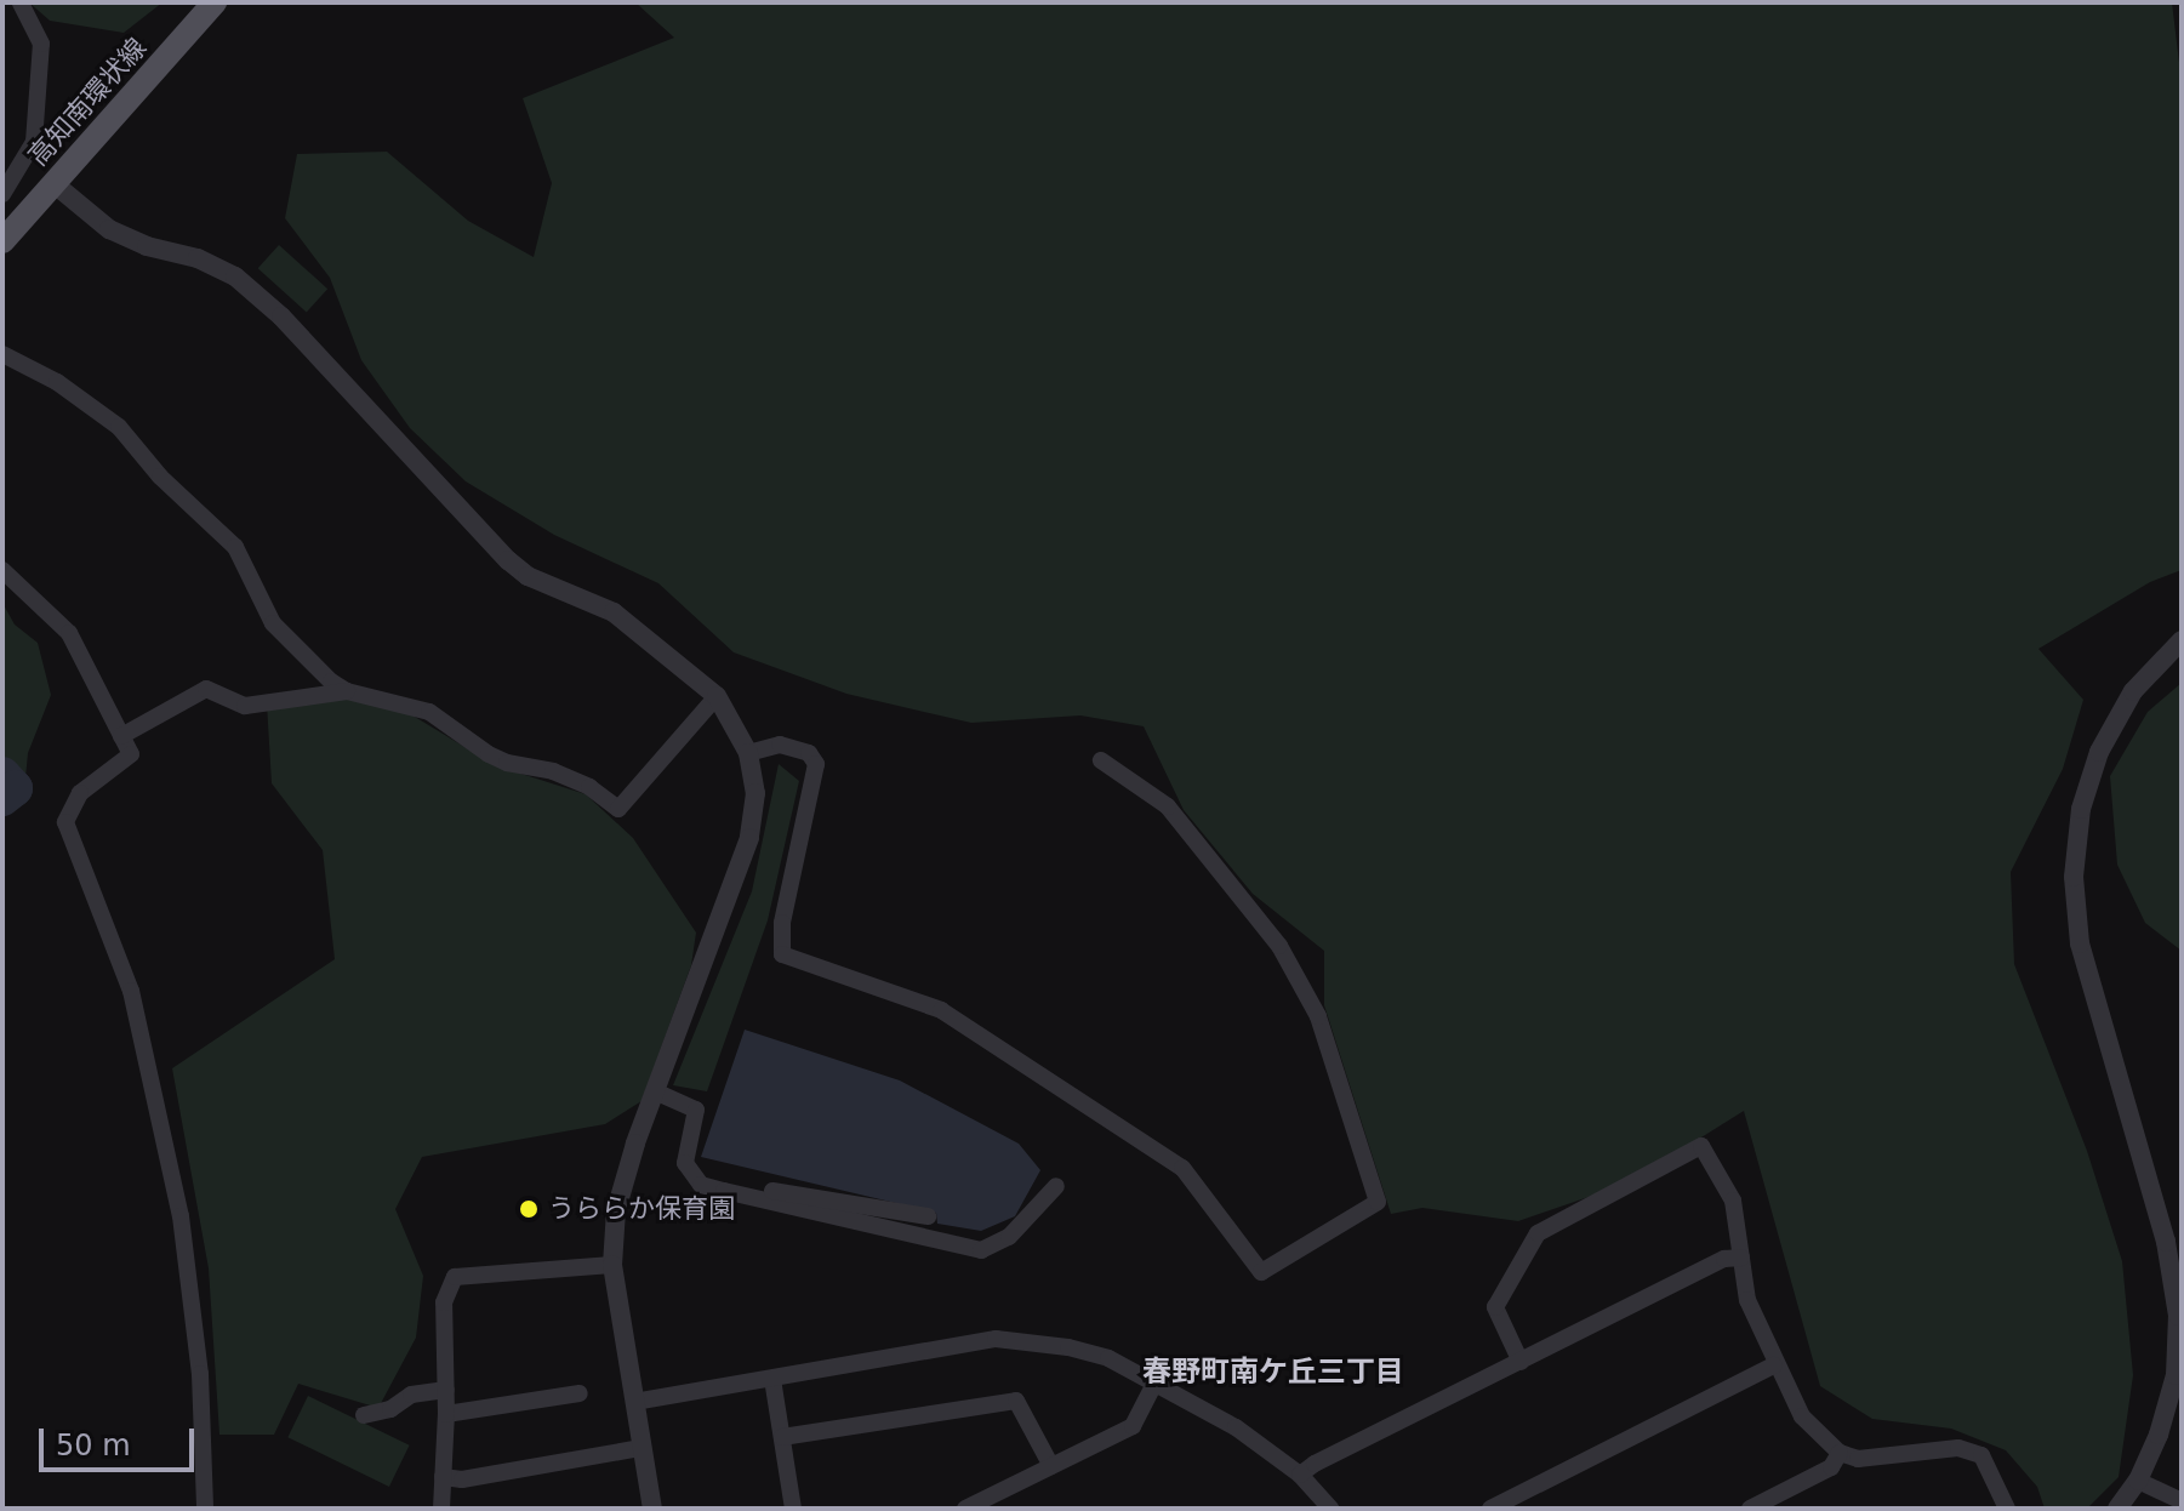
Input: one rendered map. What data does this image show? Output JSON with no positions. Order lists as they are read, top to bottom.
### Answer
{
  "streets": {
    "main road": ["高知南環状線"]
  },
  "districts": ["春野町南ケ丘三丁目"],
  "places": ["うららか保育園"],
  "scale_bar": "50 m"
}
